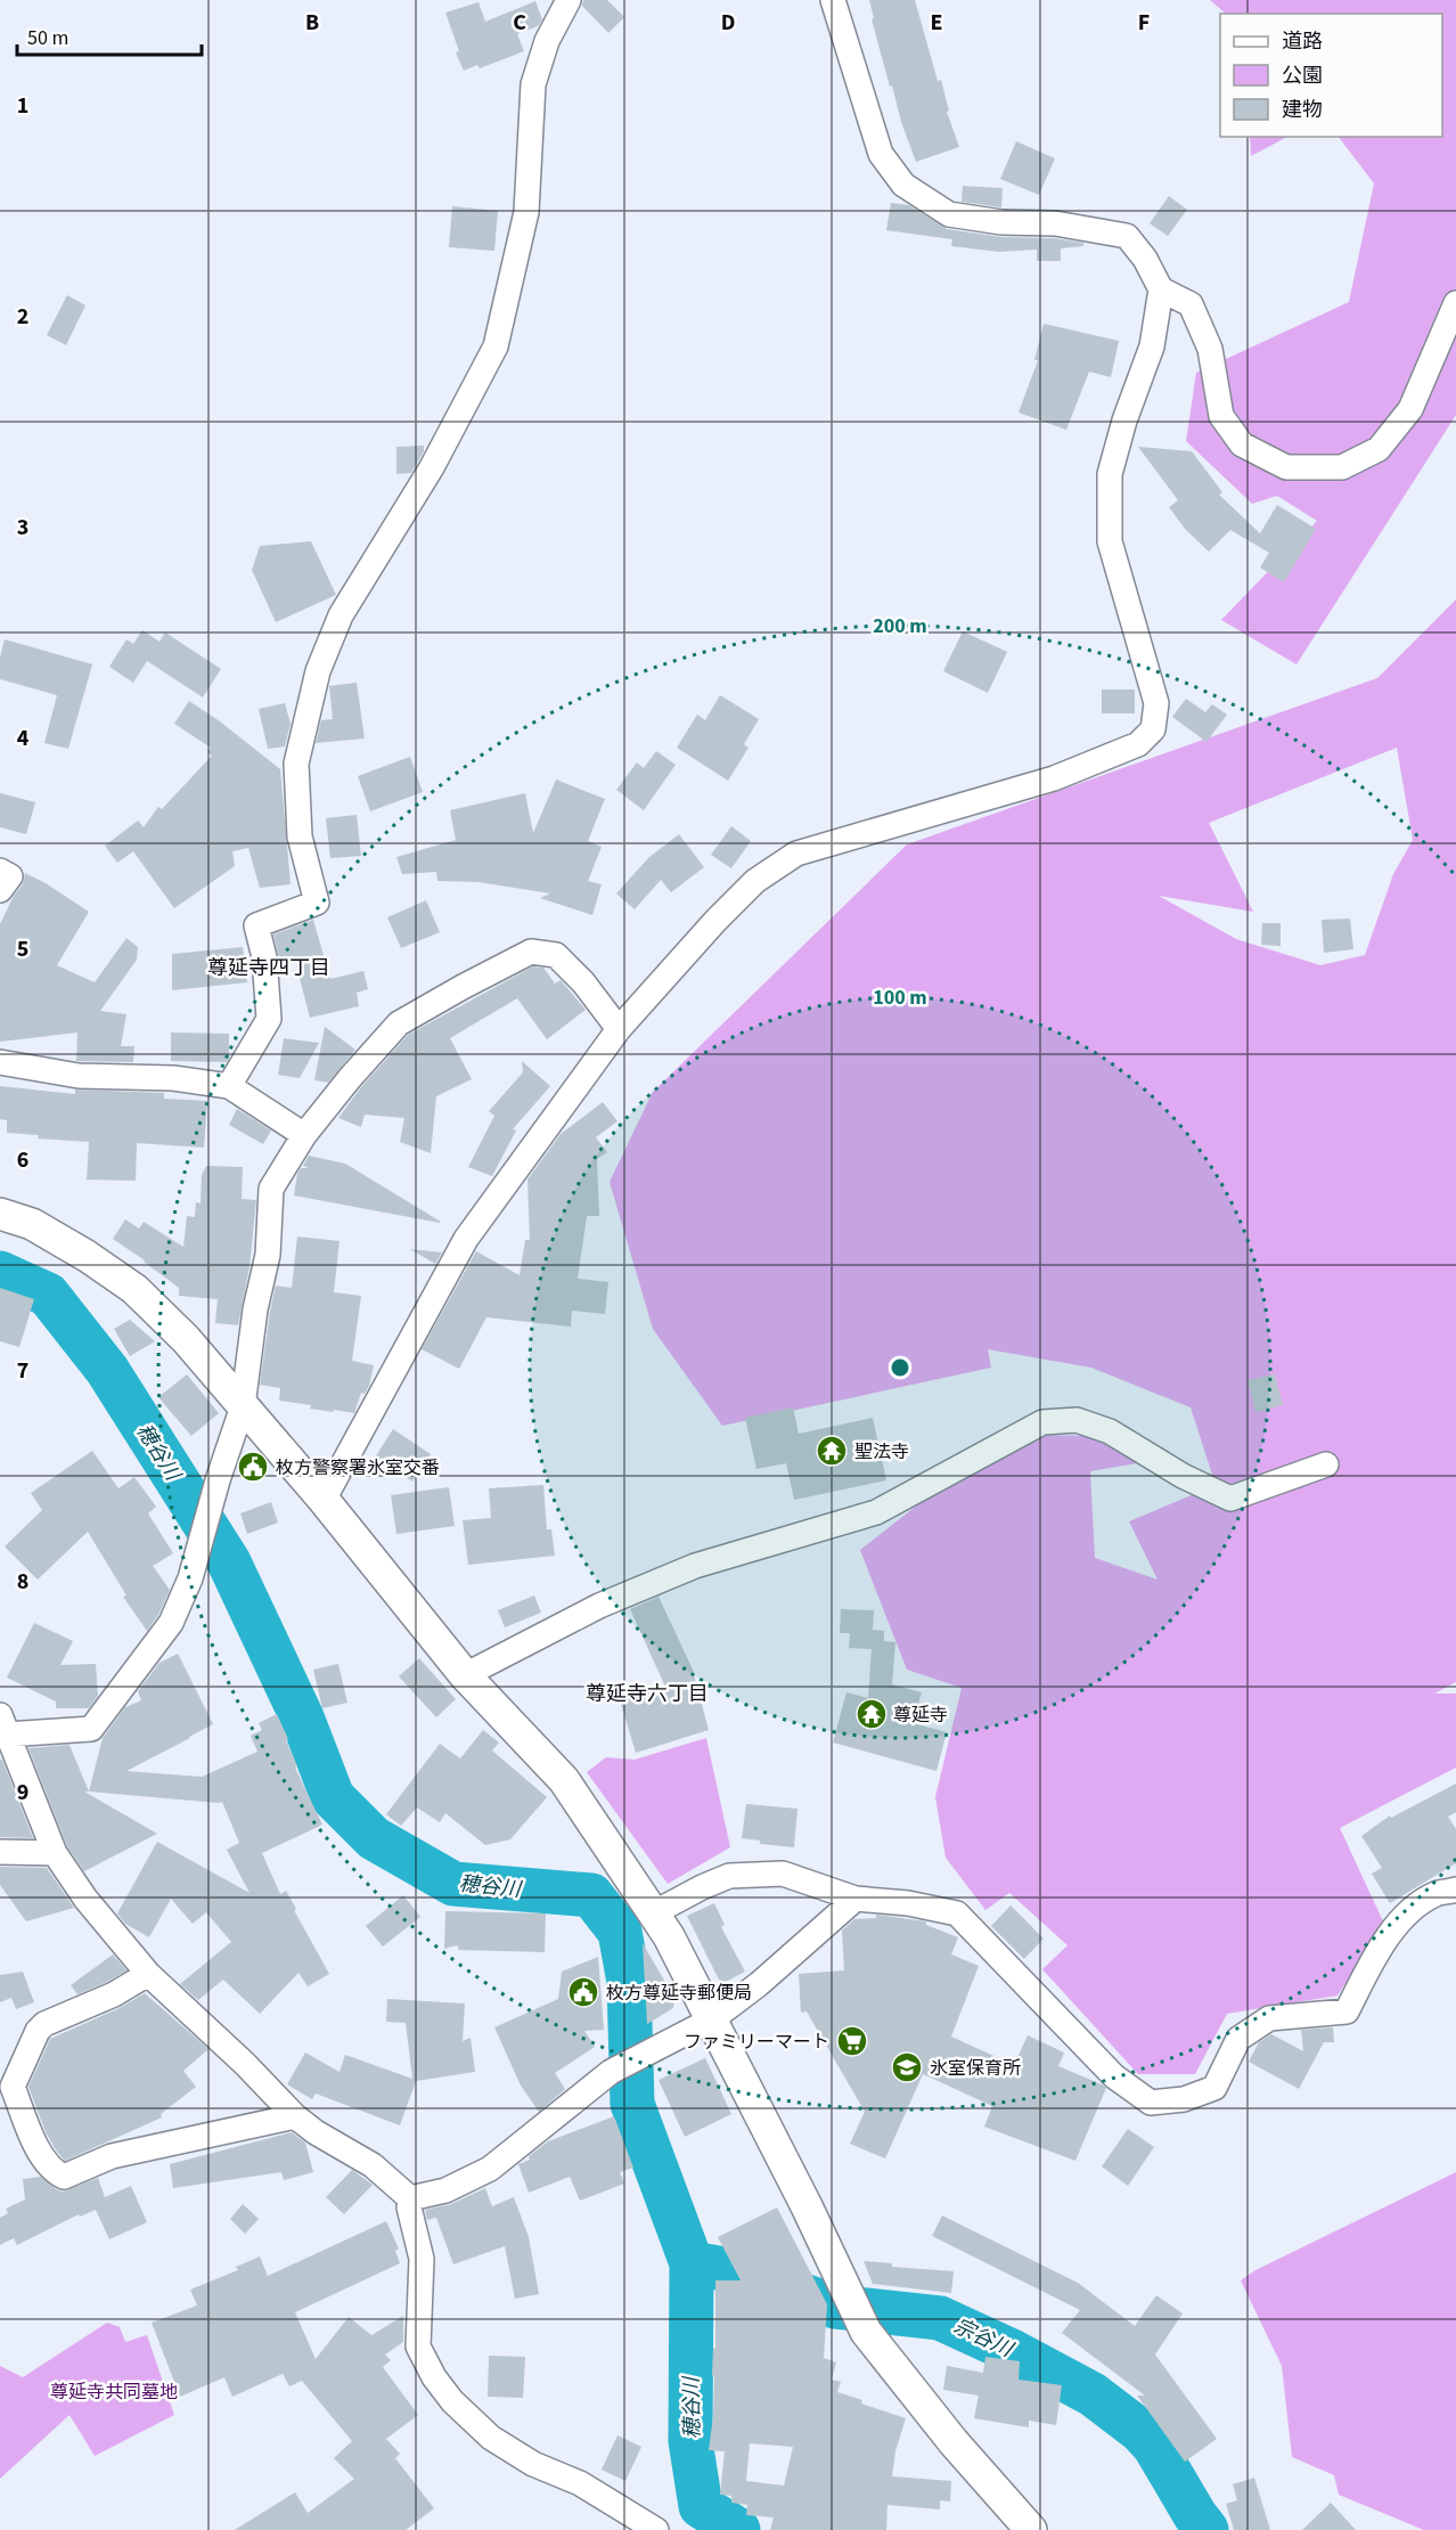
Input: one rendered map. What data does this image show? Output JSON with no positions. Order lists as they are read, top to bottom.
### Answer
{
  "districts": ["尊延寺四丁目", "尊延寺六丁目"],
  "water": ["穂谷川", "宗谷川"],
  "parks": ["尊延寺共同墓地"],
  "places": {
    "temple": ["聖法寺", "尊延寺"],
    "public building": ["枚方警察署氷室交番", "枚方尊延寺郵便局"],
    "supermarket": ["ファミリーマート"],
    "school or university": ["氷室保育所"]
  },
  "legend": ["道路", "公園", "建物"],
  "scale_bar": "50 m",
  "grid": {
    "columns": [
      "B",
      "C",
      "D",
      "E",
      "F"
    ],
    "rows": [
      "1",
      "2",
      "3",
      "4",
      "5",
      "6",
      "7",
      "8",
      "9"
    ]
  },
  "rings": ["200 m", "100 m"]
}
